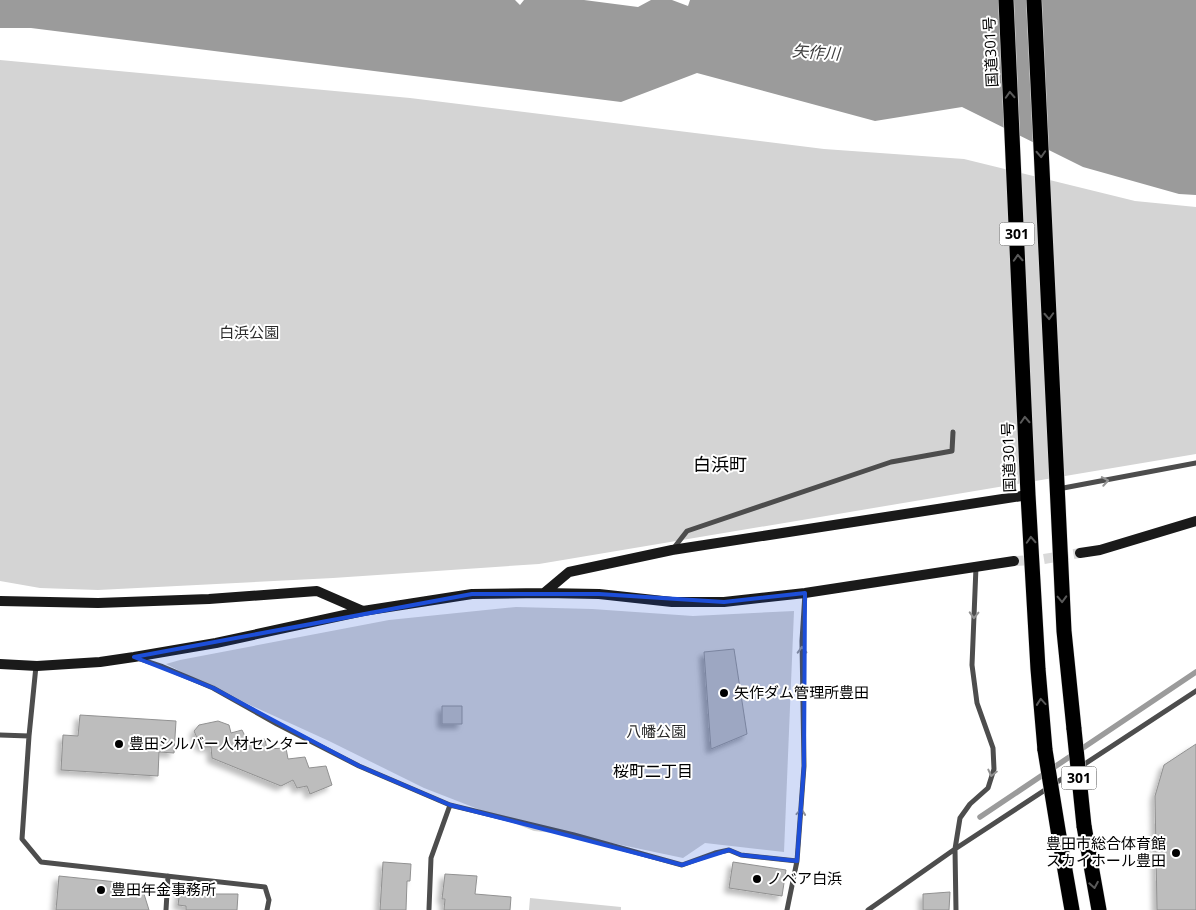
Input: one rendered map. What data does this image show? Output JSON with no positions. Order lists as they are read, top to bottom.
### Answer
{
  "streets": {
    "highway": ["国道301号", "301"]
  },
  "districts": ["白浜町", "桜町二丁目"],
  "water": ["矢作川"],
  "parks": ["白浜公園", "八幡公園"],
  "places": [
    "矢作ダム管理所豊田",
    "豊田シルバー人材センター",
    "豊田市総合体育館 スカイホール豊田",
    "ノベア白浜",
    "豊田年金事務所"
  ]
}
